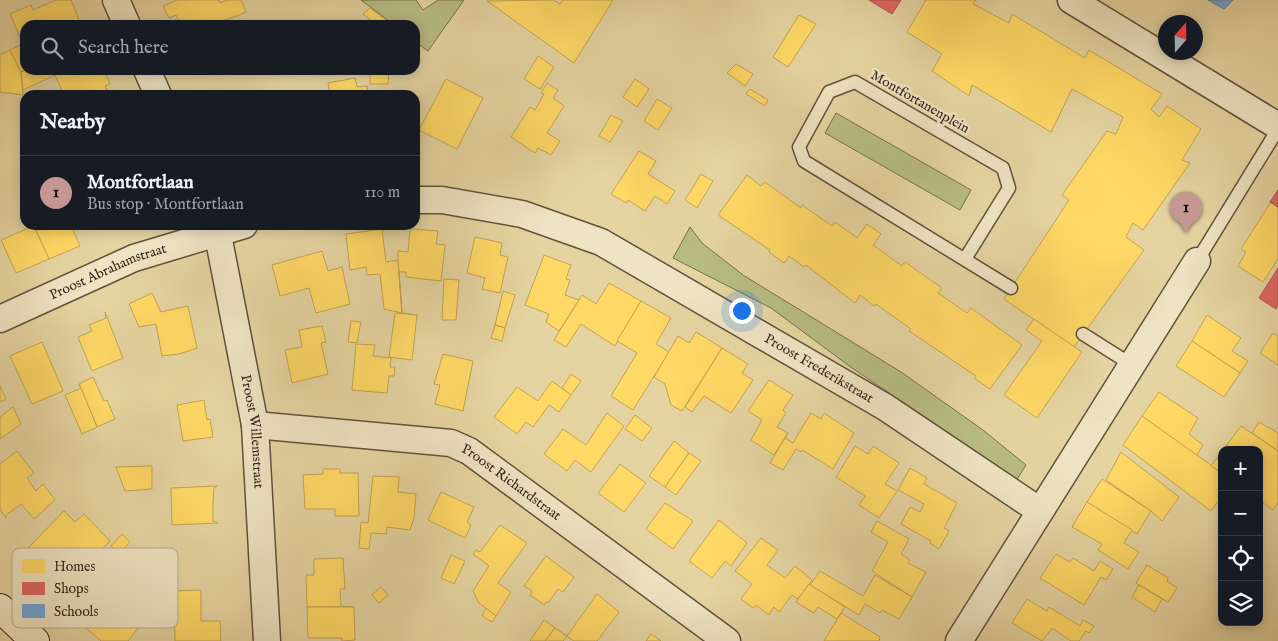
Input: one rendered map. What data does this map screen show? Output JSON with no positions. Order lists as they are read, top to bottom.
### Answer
{
  "streets": {
    "street": [
      "Proost Abrahamstraat",
      "Proost Frederikstraat",
      "Proost Willemstraat",
      "Proost Richardstraat"
    ],
    "lane": ["Montfortanenplein"]
  },
  "crossings": [
    ["Proost Willemstraat", "Proost Richardstraat"]
  ],
  "legend": ["Homes", "Shops", "Schools"],
  "north": "top",
  "page": {
    "search": "Search here",
    "heading": "Nearby",
    "list": [
      {
        "mark": "1",
        "name": "Montfortlaan",
        "note": "Bus stop · Montfortlaan",
        "value": "110 m"
      }
    ],
    "pins": "1",
    "map_buttons": ["+", "−"]
  }
}
